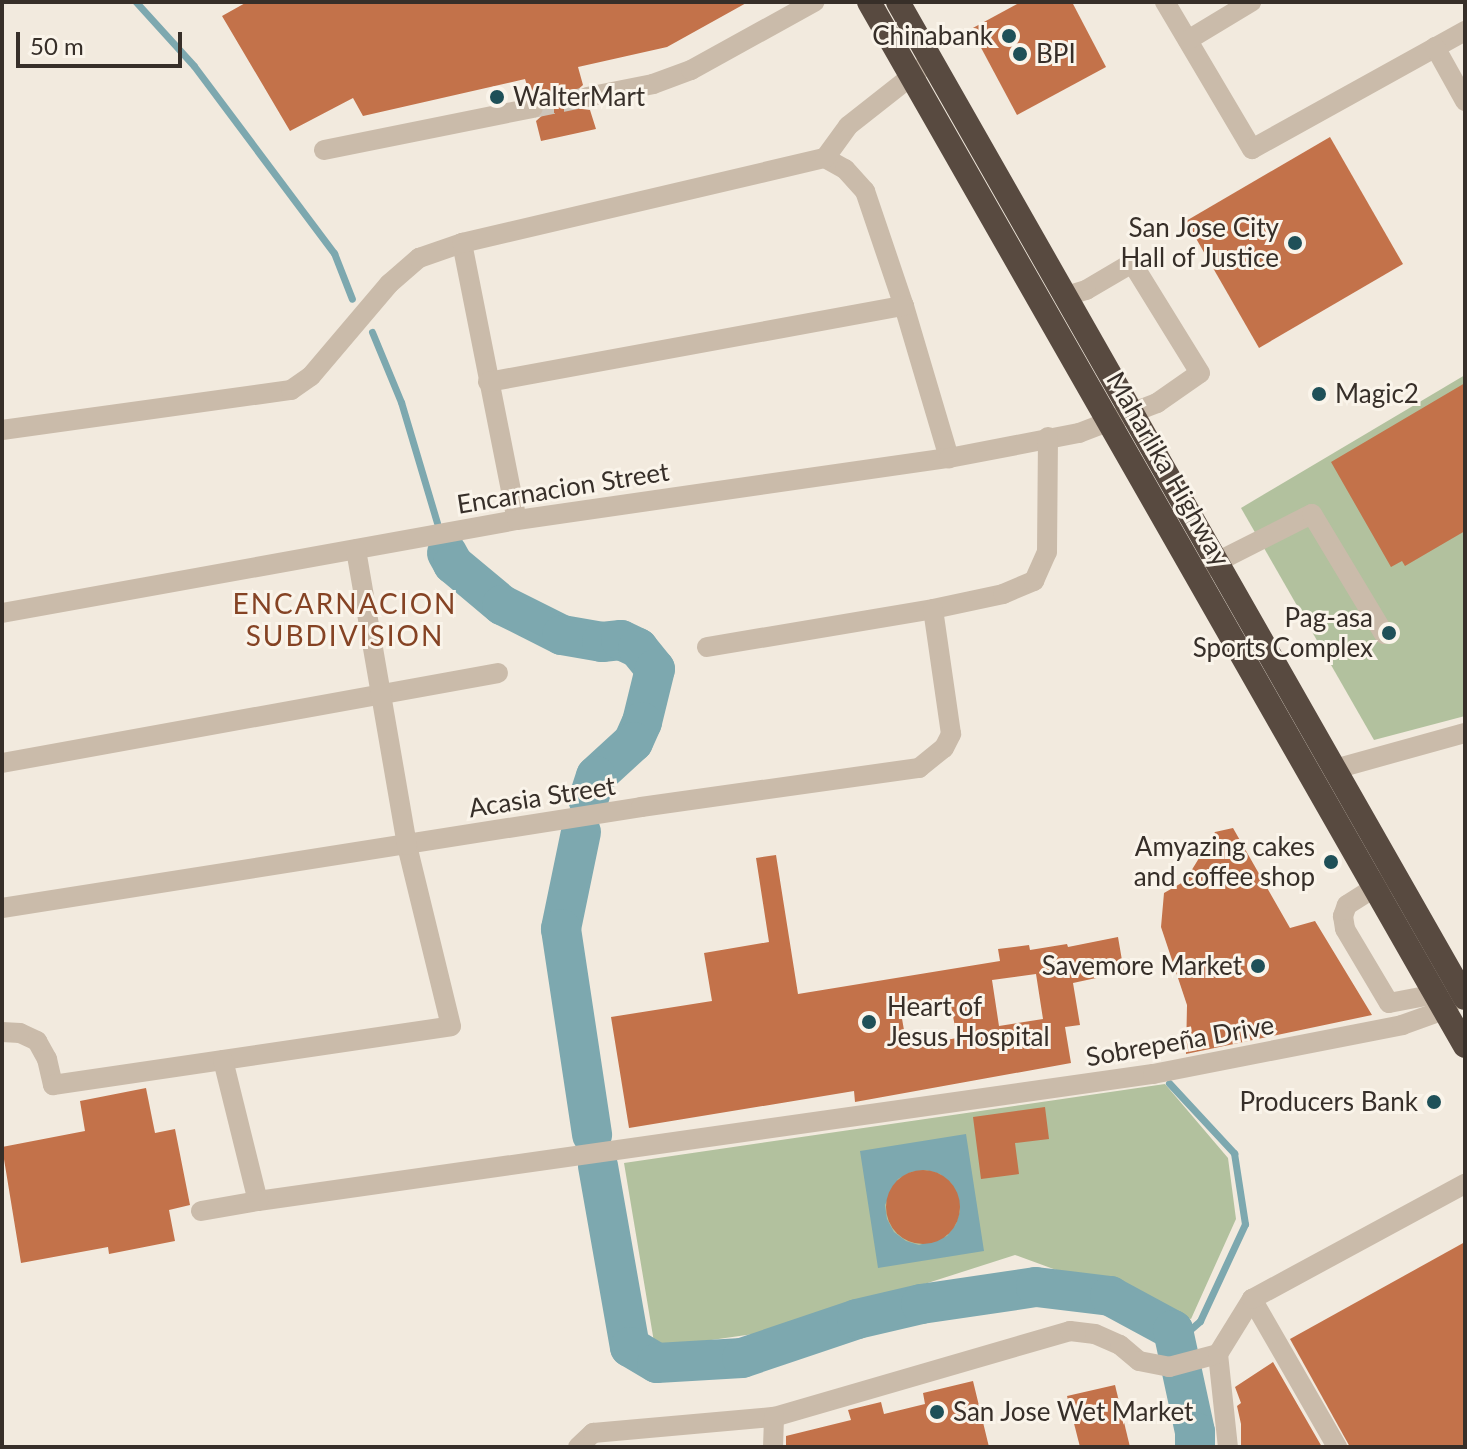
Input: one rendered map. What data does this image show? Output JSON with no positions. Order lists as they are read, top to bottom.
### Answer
{
  "streets": {
    "highway": ["Maharlika Highway"],
    "street": ["Encarnacion Street", "Acasia Street", "Sobrepeña Drive"]
  },
  "crossings": [
    ["Maharlika Highway", "Encarnacion Street"],
    ["Maharlika Highway", "Sobrepeña Drive"]
  ],
  "districts": ["ENCARNACION SUBDIVISION"],
  "places": [
    "Chinabank",
    "BPI",
    "WalterMart",
    "San Jose City Hall of Justice",
    "Magic2",
    "Pag-asa Sports Complex",
    "Amyazing cakes and coffee shop",
    "Savemore Market",
    "Heart of Jesus Hospital",
    "Producers Bank",
    "San Jose Wet Market"
  ],
  "scale_bar": "50 m"
}
